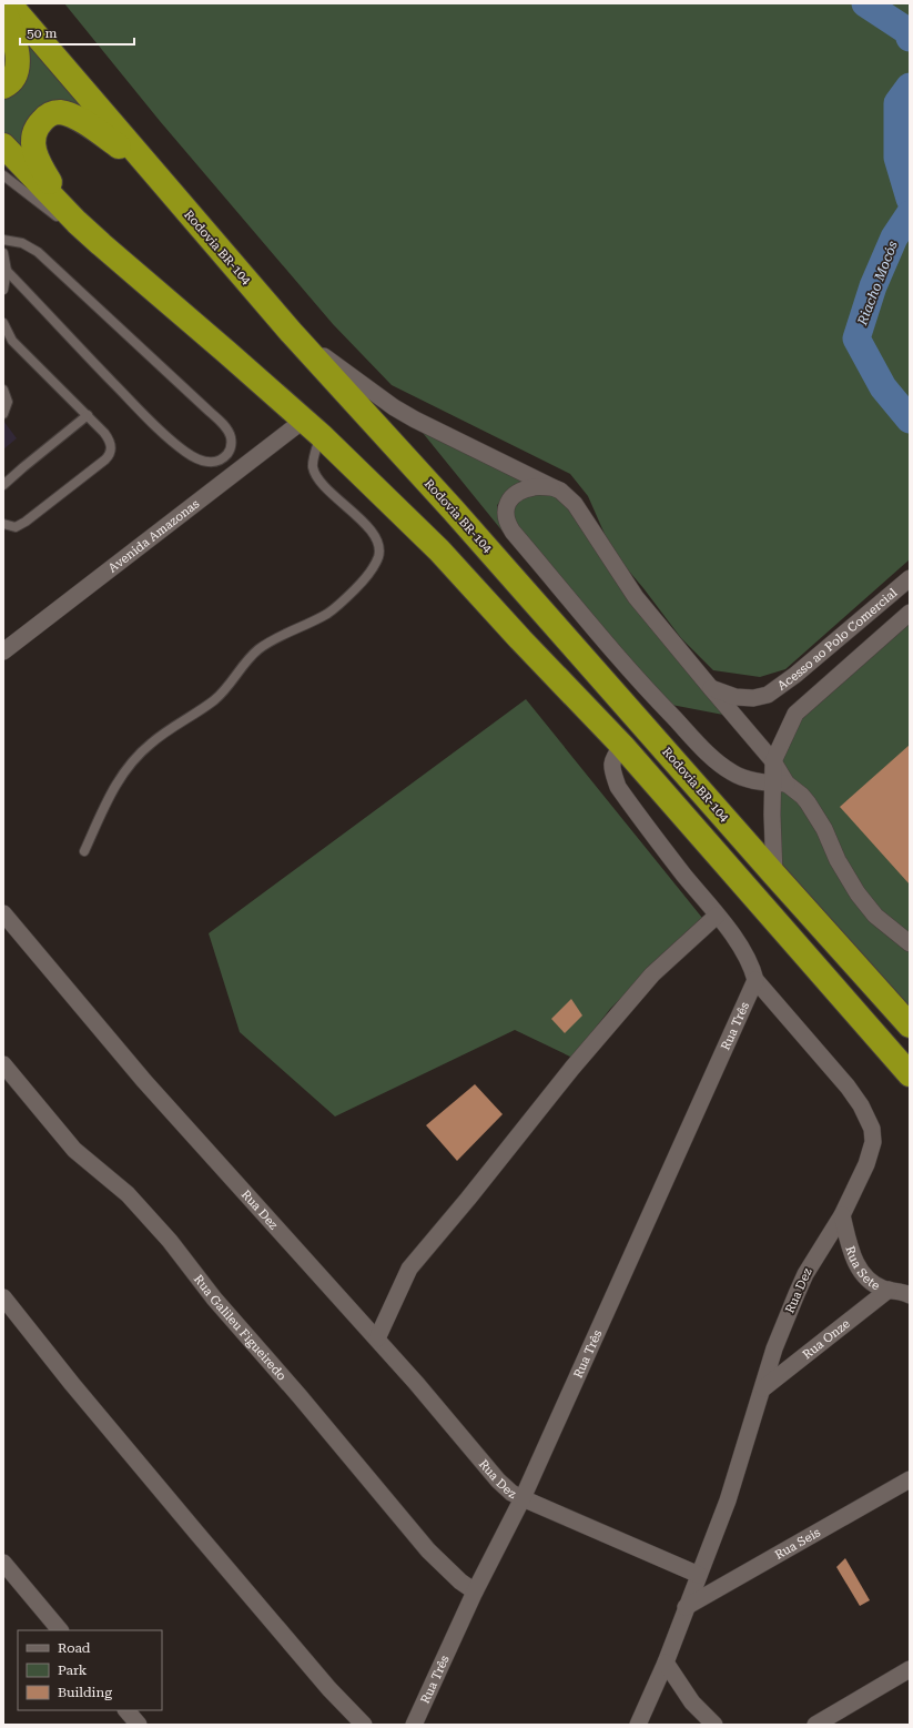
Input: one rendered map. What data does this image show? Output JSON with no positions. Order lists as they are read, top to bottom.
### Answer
{
  "streets": {
    "highway": ["Rodovia BR-104"],
    "street": [
      "Avenida Amazonas",
      "Acesso ao Polo Comercial",
      "Rua Três",
      "Rua Dez",
      "Rua Sete",
      "Rua Galileu Figueiredo",
      "Rua Onze",
      "Rua Seis"
    ]
  },
  "crossings": [
    ["Rua Três", "Rua Dez"],
    ["Rua Três", "Rua Galileu Figueiredo"],
    ["Rua Dez", "Rua Sete"],
    ["Rua Dez", "Rua Onze"],
    ["Rua Dez", "Rua Seis"],
    ["Rua Sete", "Rua Onze"]
  ],
  "water": ["Riacho Mocós"],
  "legend": ["Road", "Park", "Building"],
  "scale_bar": "50 m"
}
